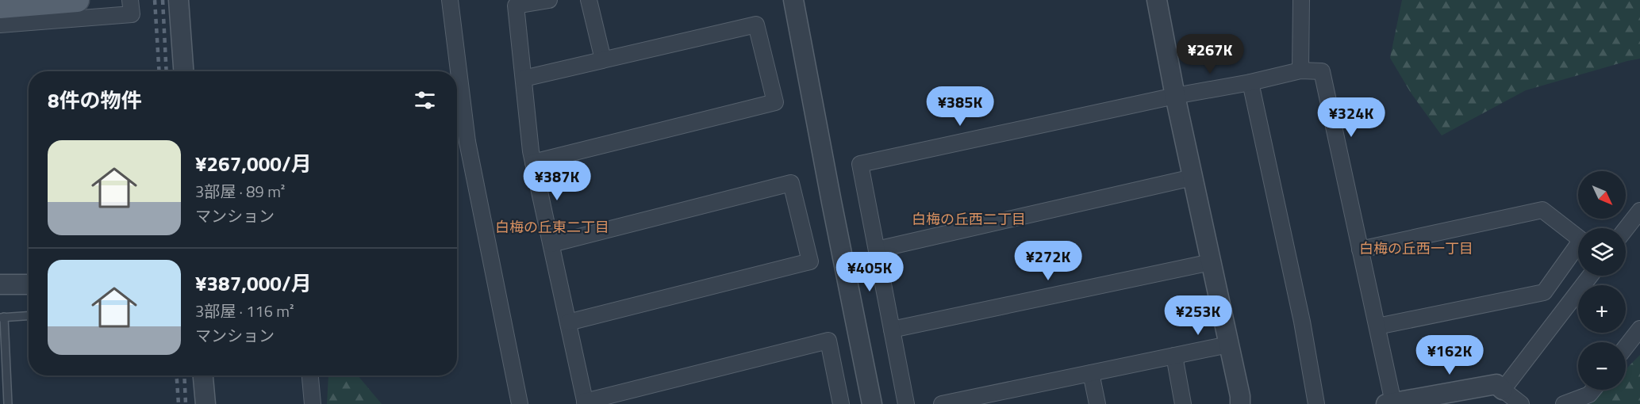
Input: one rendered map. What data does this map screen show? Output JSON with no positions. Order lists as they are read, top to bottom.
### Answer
{
  "districts": ["白梅の丘西二丁目", "白梅の丘東二丁目", "白梅の丘西一丁目"],
  "north": "bottom right",
  "page": {
    "price": [
      "¥267K",
      "¥385K",
      "¥324K",
      "¥387K",
      "¥272K",
      "¥405K",
      "¥253K",
      "¥162K"
    ],
    "heading": "8件の物件",
    "list": [
      {
        "name": "¥267,000/月",
        "note": "3部屋 · 89 m² · マンション"
      },
      {
        "name": "¥387,000/月",
        "note": "3部屋 · 116 m² · マンション"
      }
    ],
    "map_buttons": ["+", "−"]
  }
}
